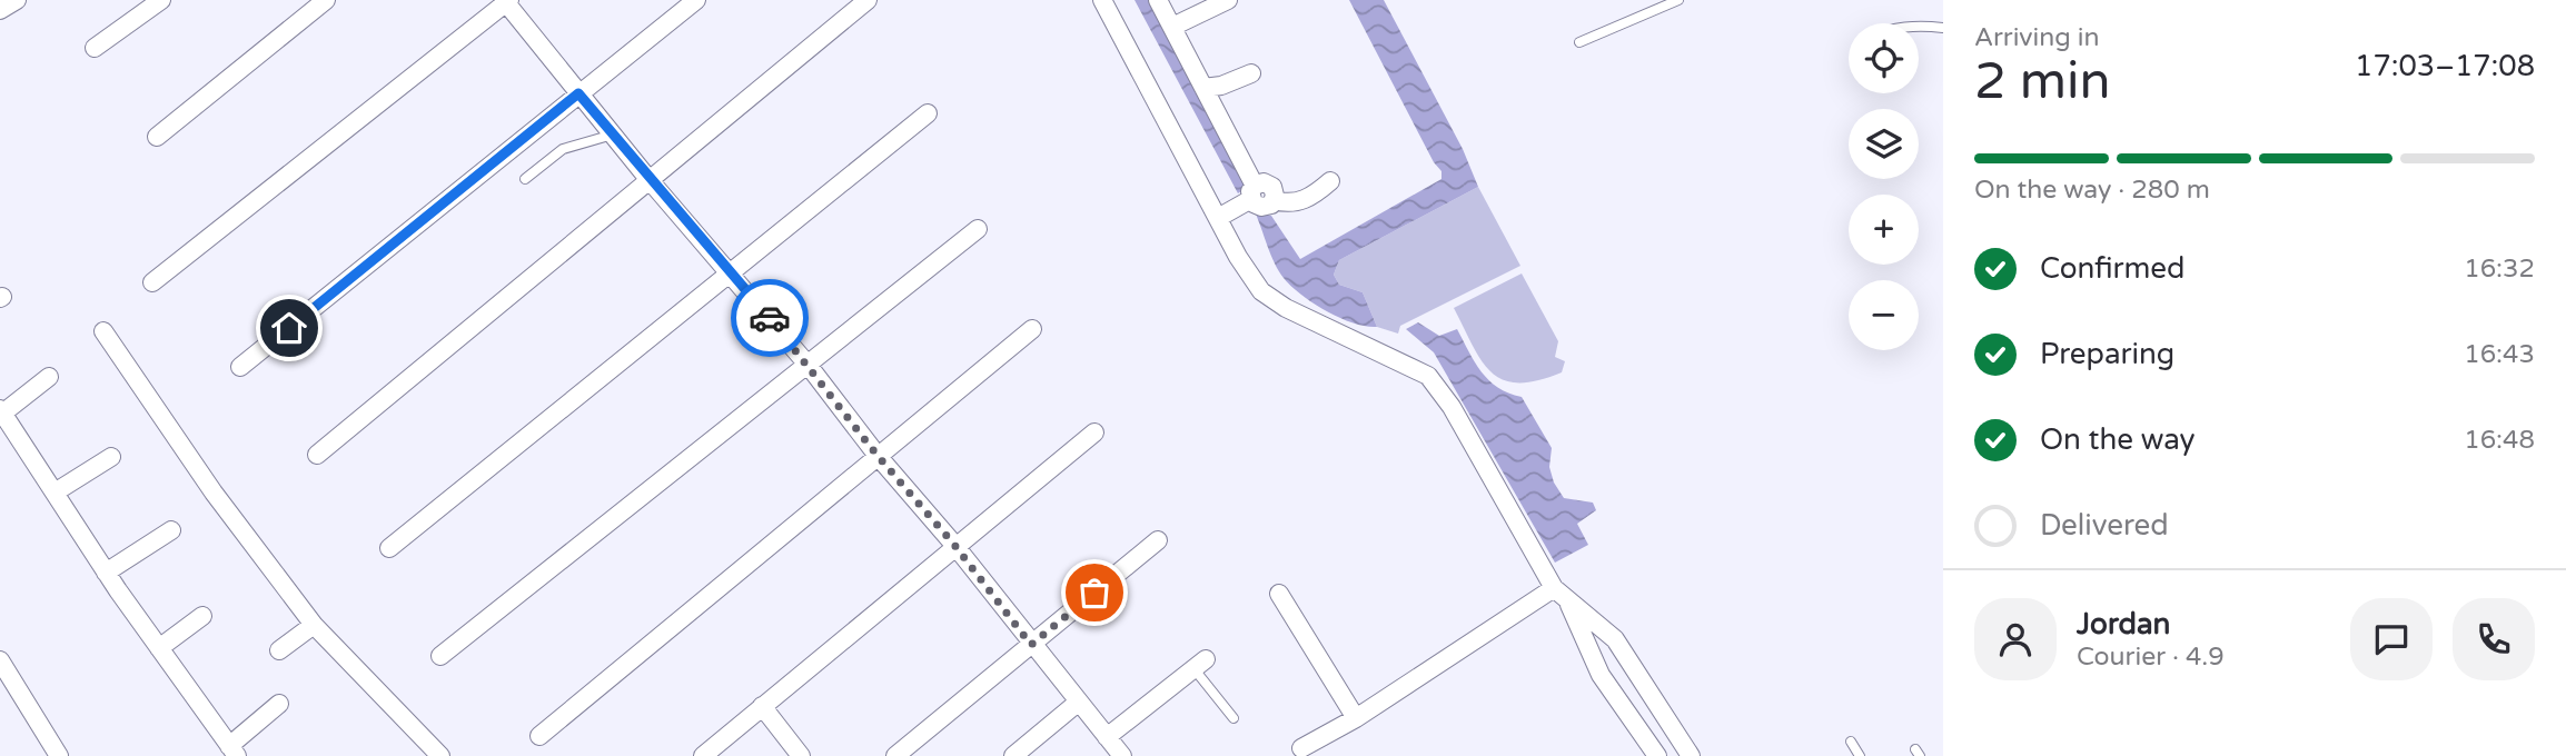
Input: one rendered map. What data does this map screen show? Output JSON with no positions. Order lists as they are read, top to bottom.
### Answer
{
  "page": {
    "heading": ["2 min", "Arriving in", "17:03–17:08"],
    "panel": ["Jordan", "Courier · 4.9"],
    "map_buttons": ["+", "−"],
    "bar": "On the way · 280 m",
    "list": [
      ["Confirmed", "16:32"],
      ["Preparing", "16:43"],
      ["On the way", "16:48"],
      "Delivered"
    ]
  }
}
